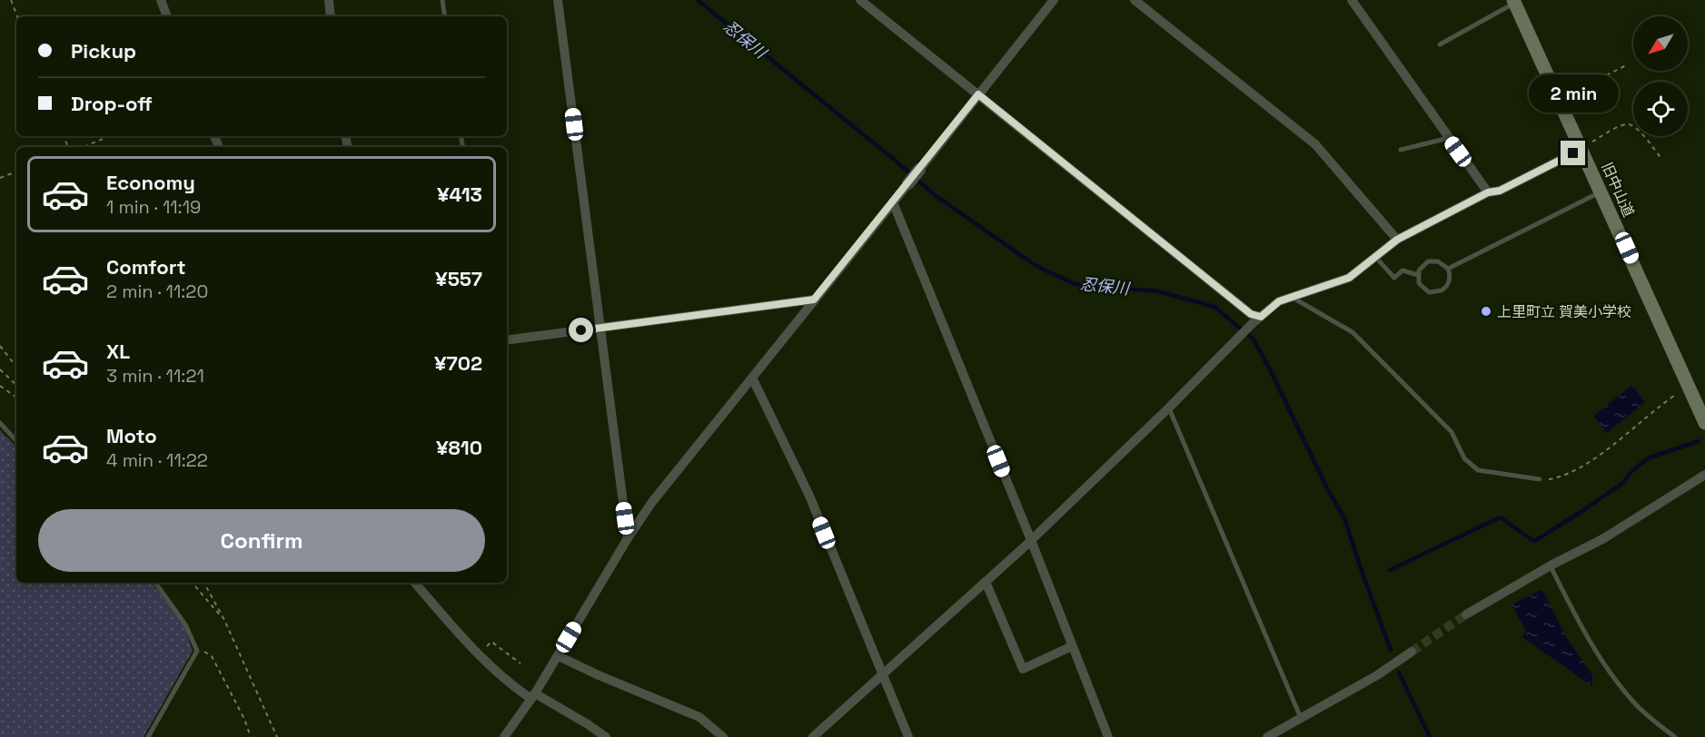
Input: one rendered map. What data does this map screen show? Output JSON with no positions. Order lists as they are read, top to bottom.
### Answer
{
  "streets": {
    "main road": ["旧中山道"]
  },
  "water": ["忍保川"],
  "places": ["上里町立 賀美小学校"],
  "north": "bottom left",
  "page": {
    "banner": ["Pickup", "Drop-off"],
    "bubble": "2 min",
    "list": [
      {
        "name": "Economy",
        "note": "1 min · 11:19",
        "value": "¥413"
      },
      {
        "name": "Comfort",
        "note": "2 min · 11:20",
        "value": "¥557"
      },
      {
        "name": "XL",
        "note": "3 min · 11:21",
        "value": "¥702"
      },
      {
        "name": "Moto",
        "note": "4 min · 11:22",
        "value": "¥810"
      }
    ],
    "buttons": "Confirm"
  }
}
